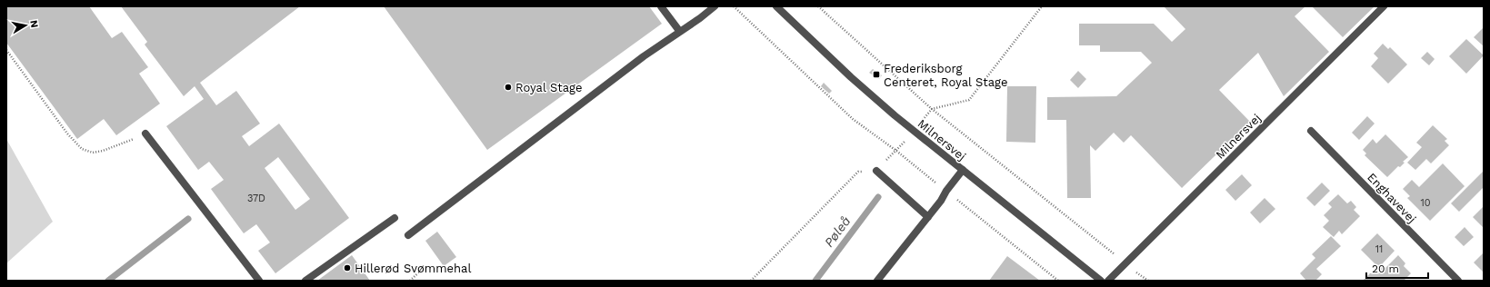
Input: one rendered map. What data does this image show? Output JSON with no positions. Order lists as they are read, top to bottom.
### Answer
{
  "streets": {
    "street": ["Milnersvej", "Enghavevej"]
  },
  "water": ["Pøleå"],
  "places": {
    "transit": ["Frederiksborg Centeret, Royal Stage"],
    "other": ["Royal Stage", "Hillerød Svømmehal"]
  },
  "house_numbers": ["37D", "10", "11"],
  "scale_bar": "20 m",
  "north": "right"
}
